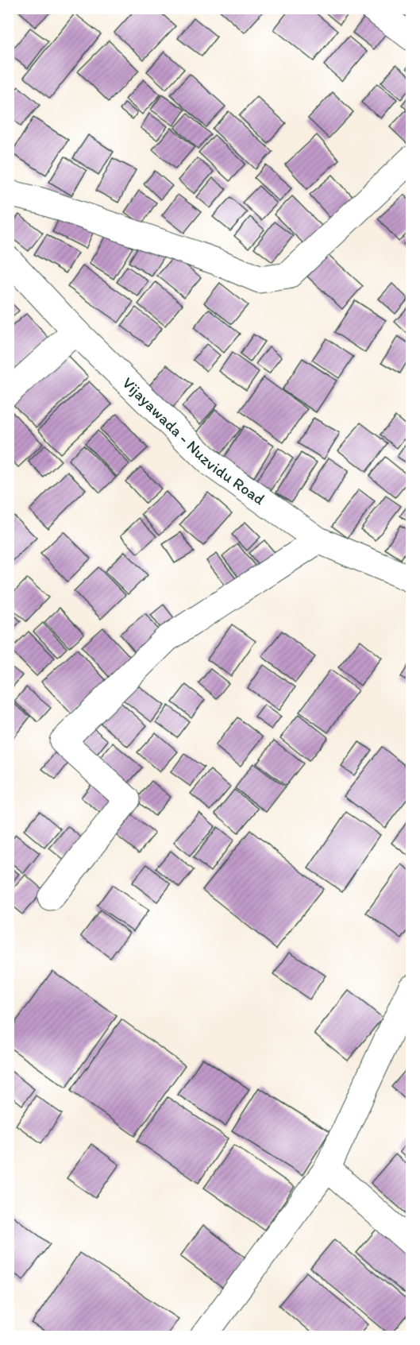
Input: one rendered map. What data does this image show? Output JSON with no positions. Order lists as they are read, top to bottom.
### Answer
{
  "streets": {
    "street": ["Vijayawada - Nuzvidu Road"]
  }
}
